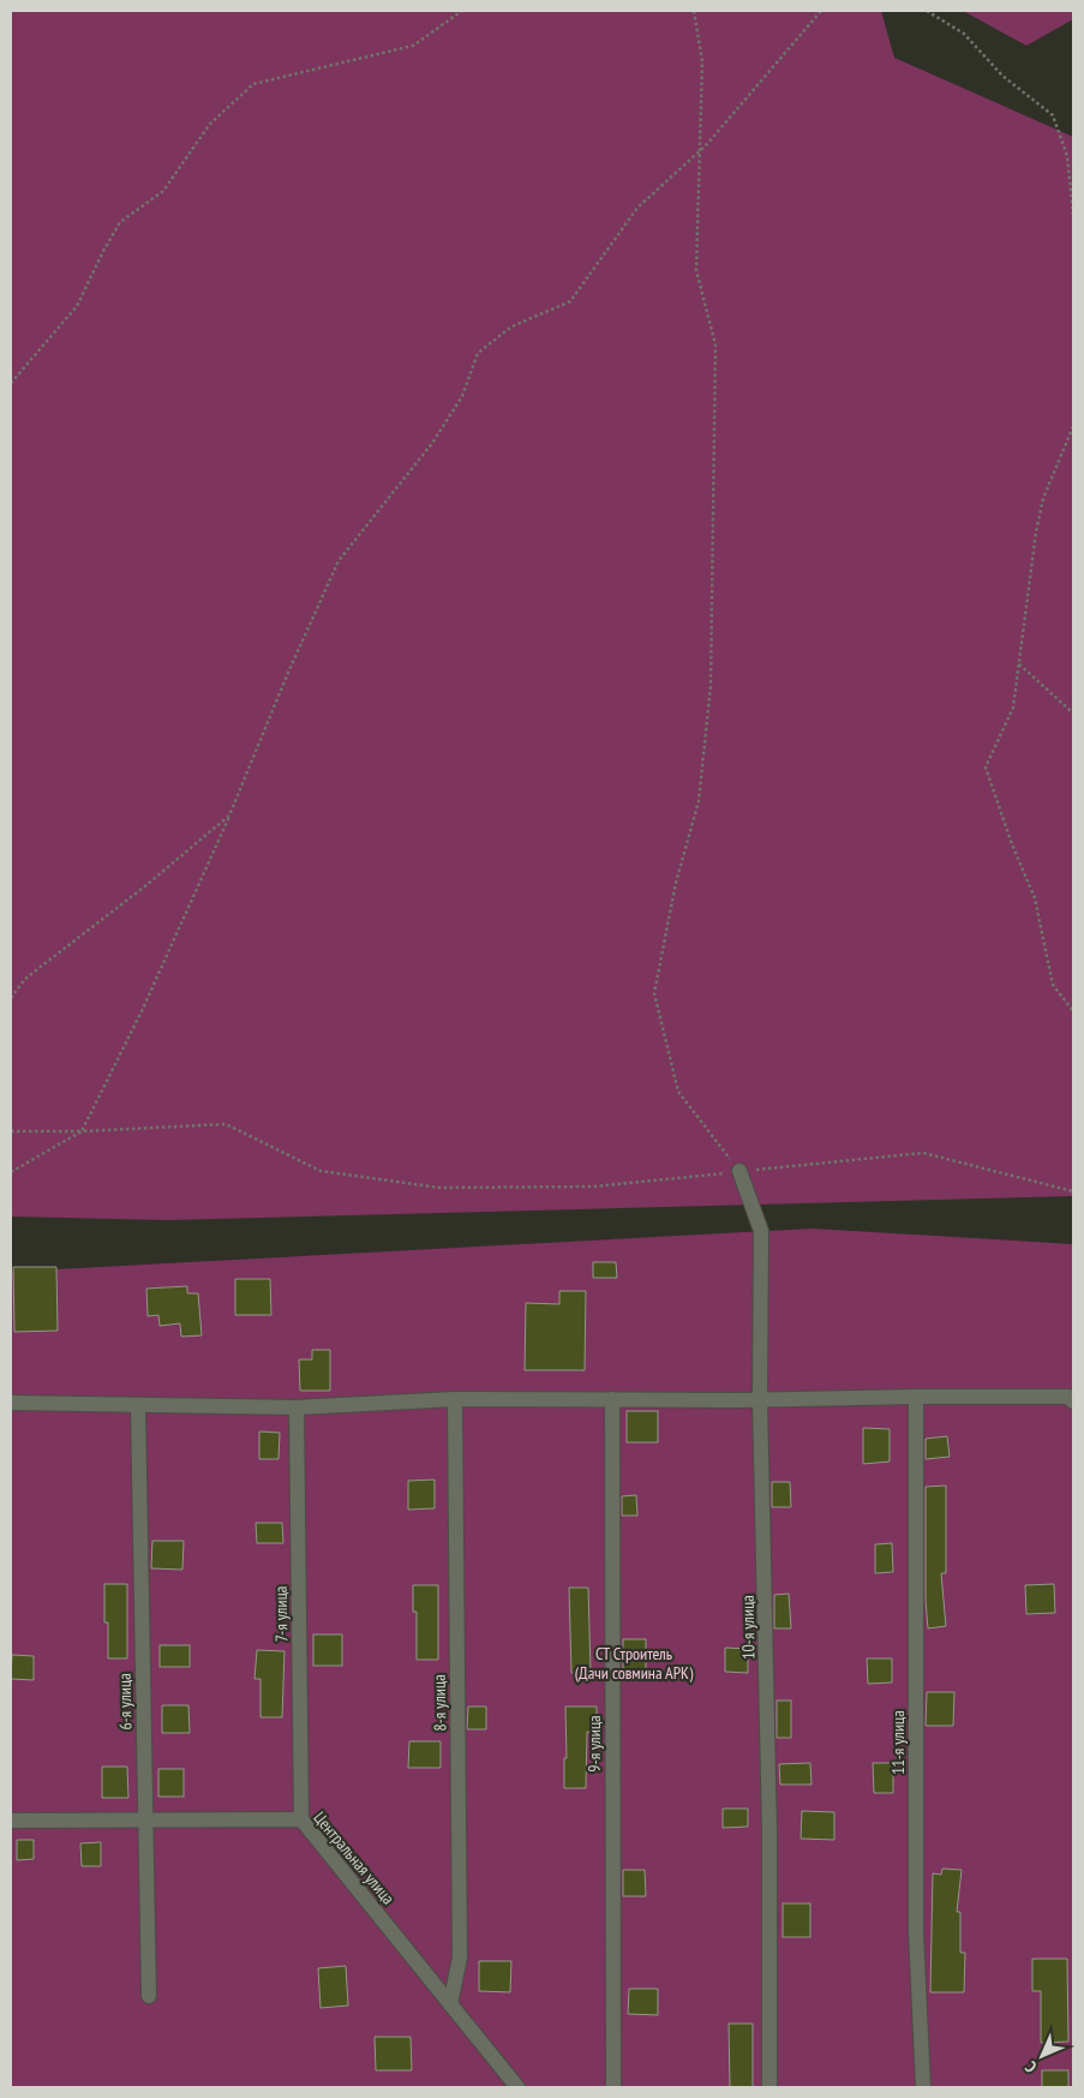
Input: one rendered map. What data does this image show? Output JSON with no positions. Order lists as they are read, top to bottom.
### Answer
{
  "streets": {
    "street": [
      "7-я улица",
      "10-я улица",
      "6-я улица",
      "8-я улица",
      "11-я улица",
      "9-я улица",
      "Центральная улица"
    ]
  },
  "crossings": [
    ["7-я улица", "Центральная улица"],
    ["6-я улица", "Центральная улица"],
    ["8-я улица", "Центральная улица"]
  ],
  "parks": ["СТ Строитель (Дачи совмина АРК)"],
  "north": "bottom left"
}
